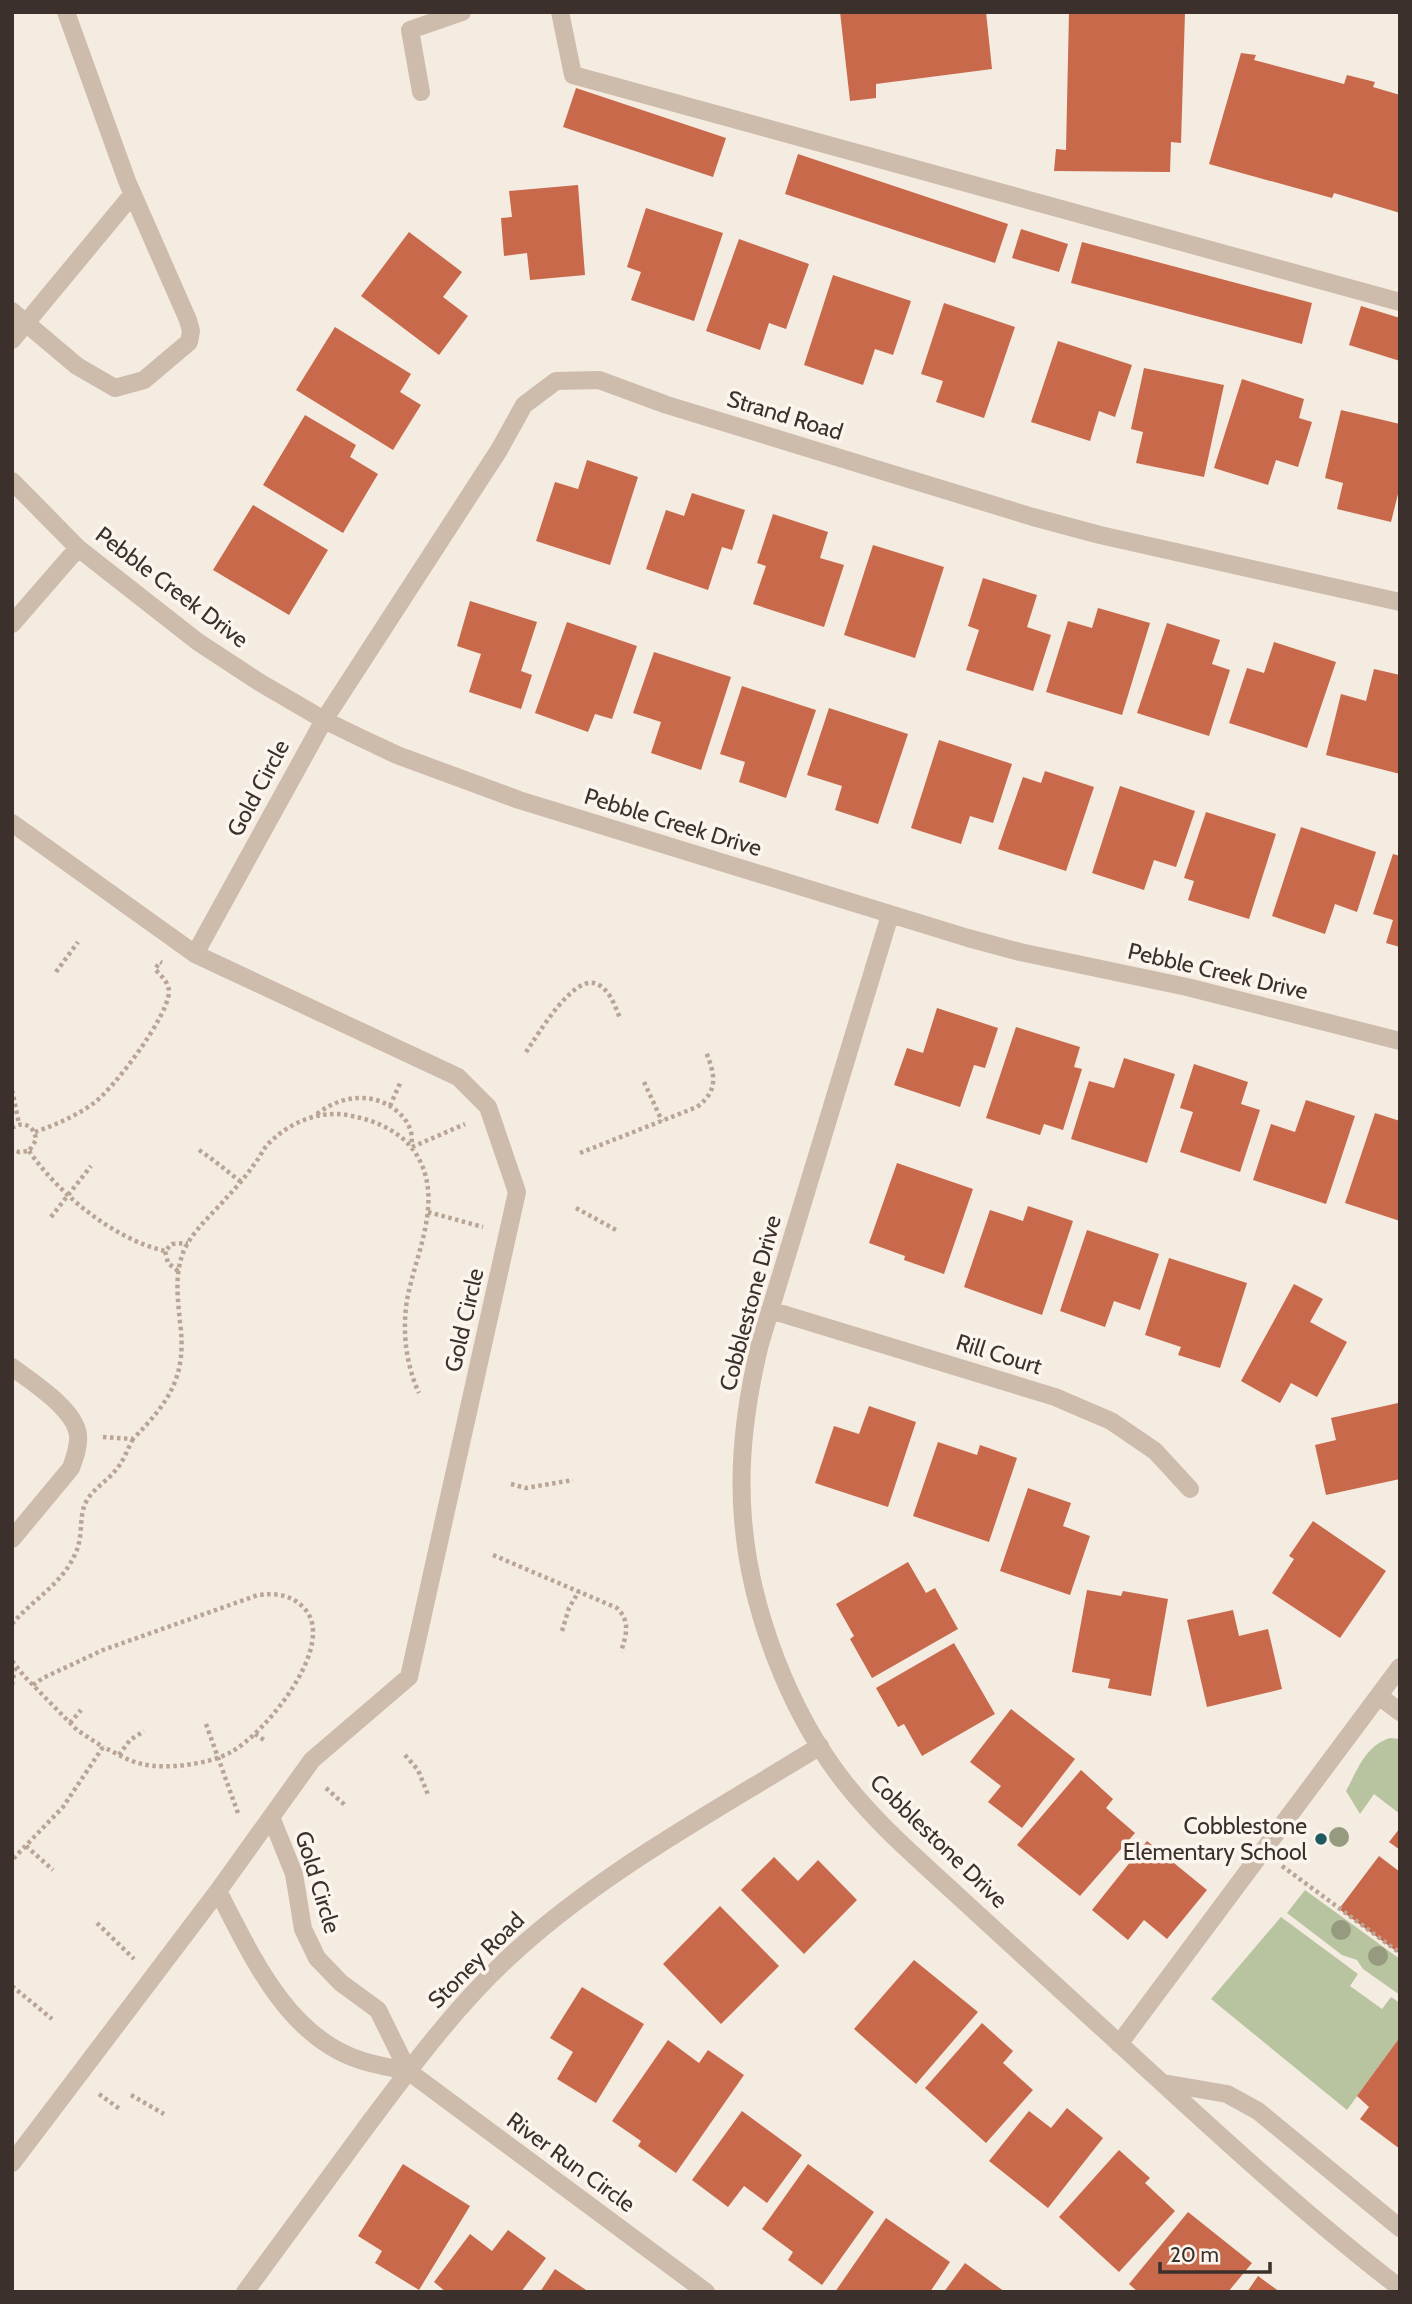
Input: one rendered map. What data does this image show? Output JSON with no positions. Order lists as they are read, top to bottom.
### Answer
{
  "streets": {
    "street": [
      "Strand Road",
      "Pebble Creek Drive",
      "Gold Circle",
      "Cobblestone Drive",
      "Rill Court",
      "Stoney Road",
      "River Run Circle"
    ]
  },
  "crossings": [
    ["Strand Road", "Pebble Creek Drive"],
    ["Strand Road", "Gold Circle"],
    ["Pebble Creek Drive", "Gold Circle"],
    ["Pebble Creek Drive", "Cobblestone Drive"],
    ["Gold Circle", "Stoney Road"],
    ["Gold Circle", "River Run Circle"],
    ["Cobblestone Drive", "Rill Court"],
    ["Cobblestone Drive", "Stoney Road"],
    ["Stoney Road", "River Run Circle"]
  ],
  "places": ["Cobblestone Elementary School"],
  "scale_bar": "20 m"
}
